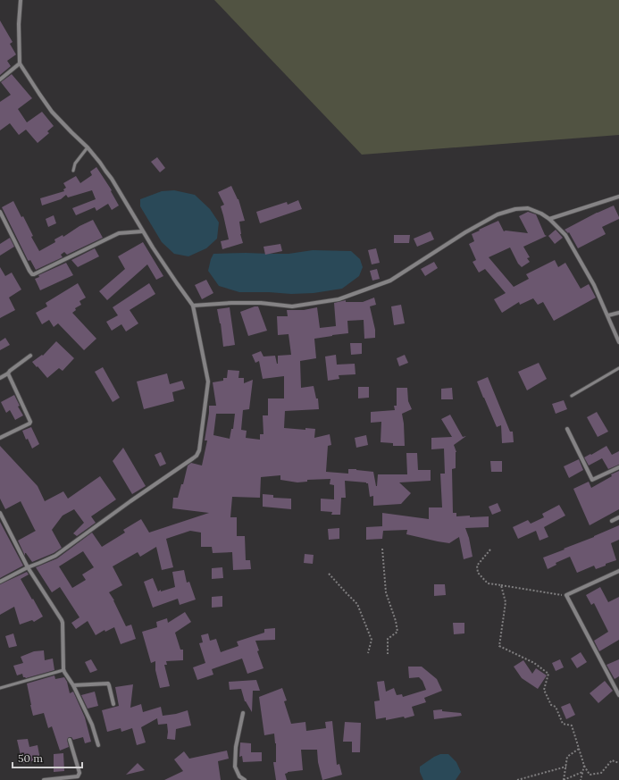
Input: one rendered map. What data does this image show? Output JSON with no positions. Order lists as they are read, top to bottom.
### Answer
{
  "scale_bar": "50 m"
}
